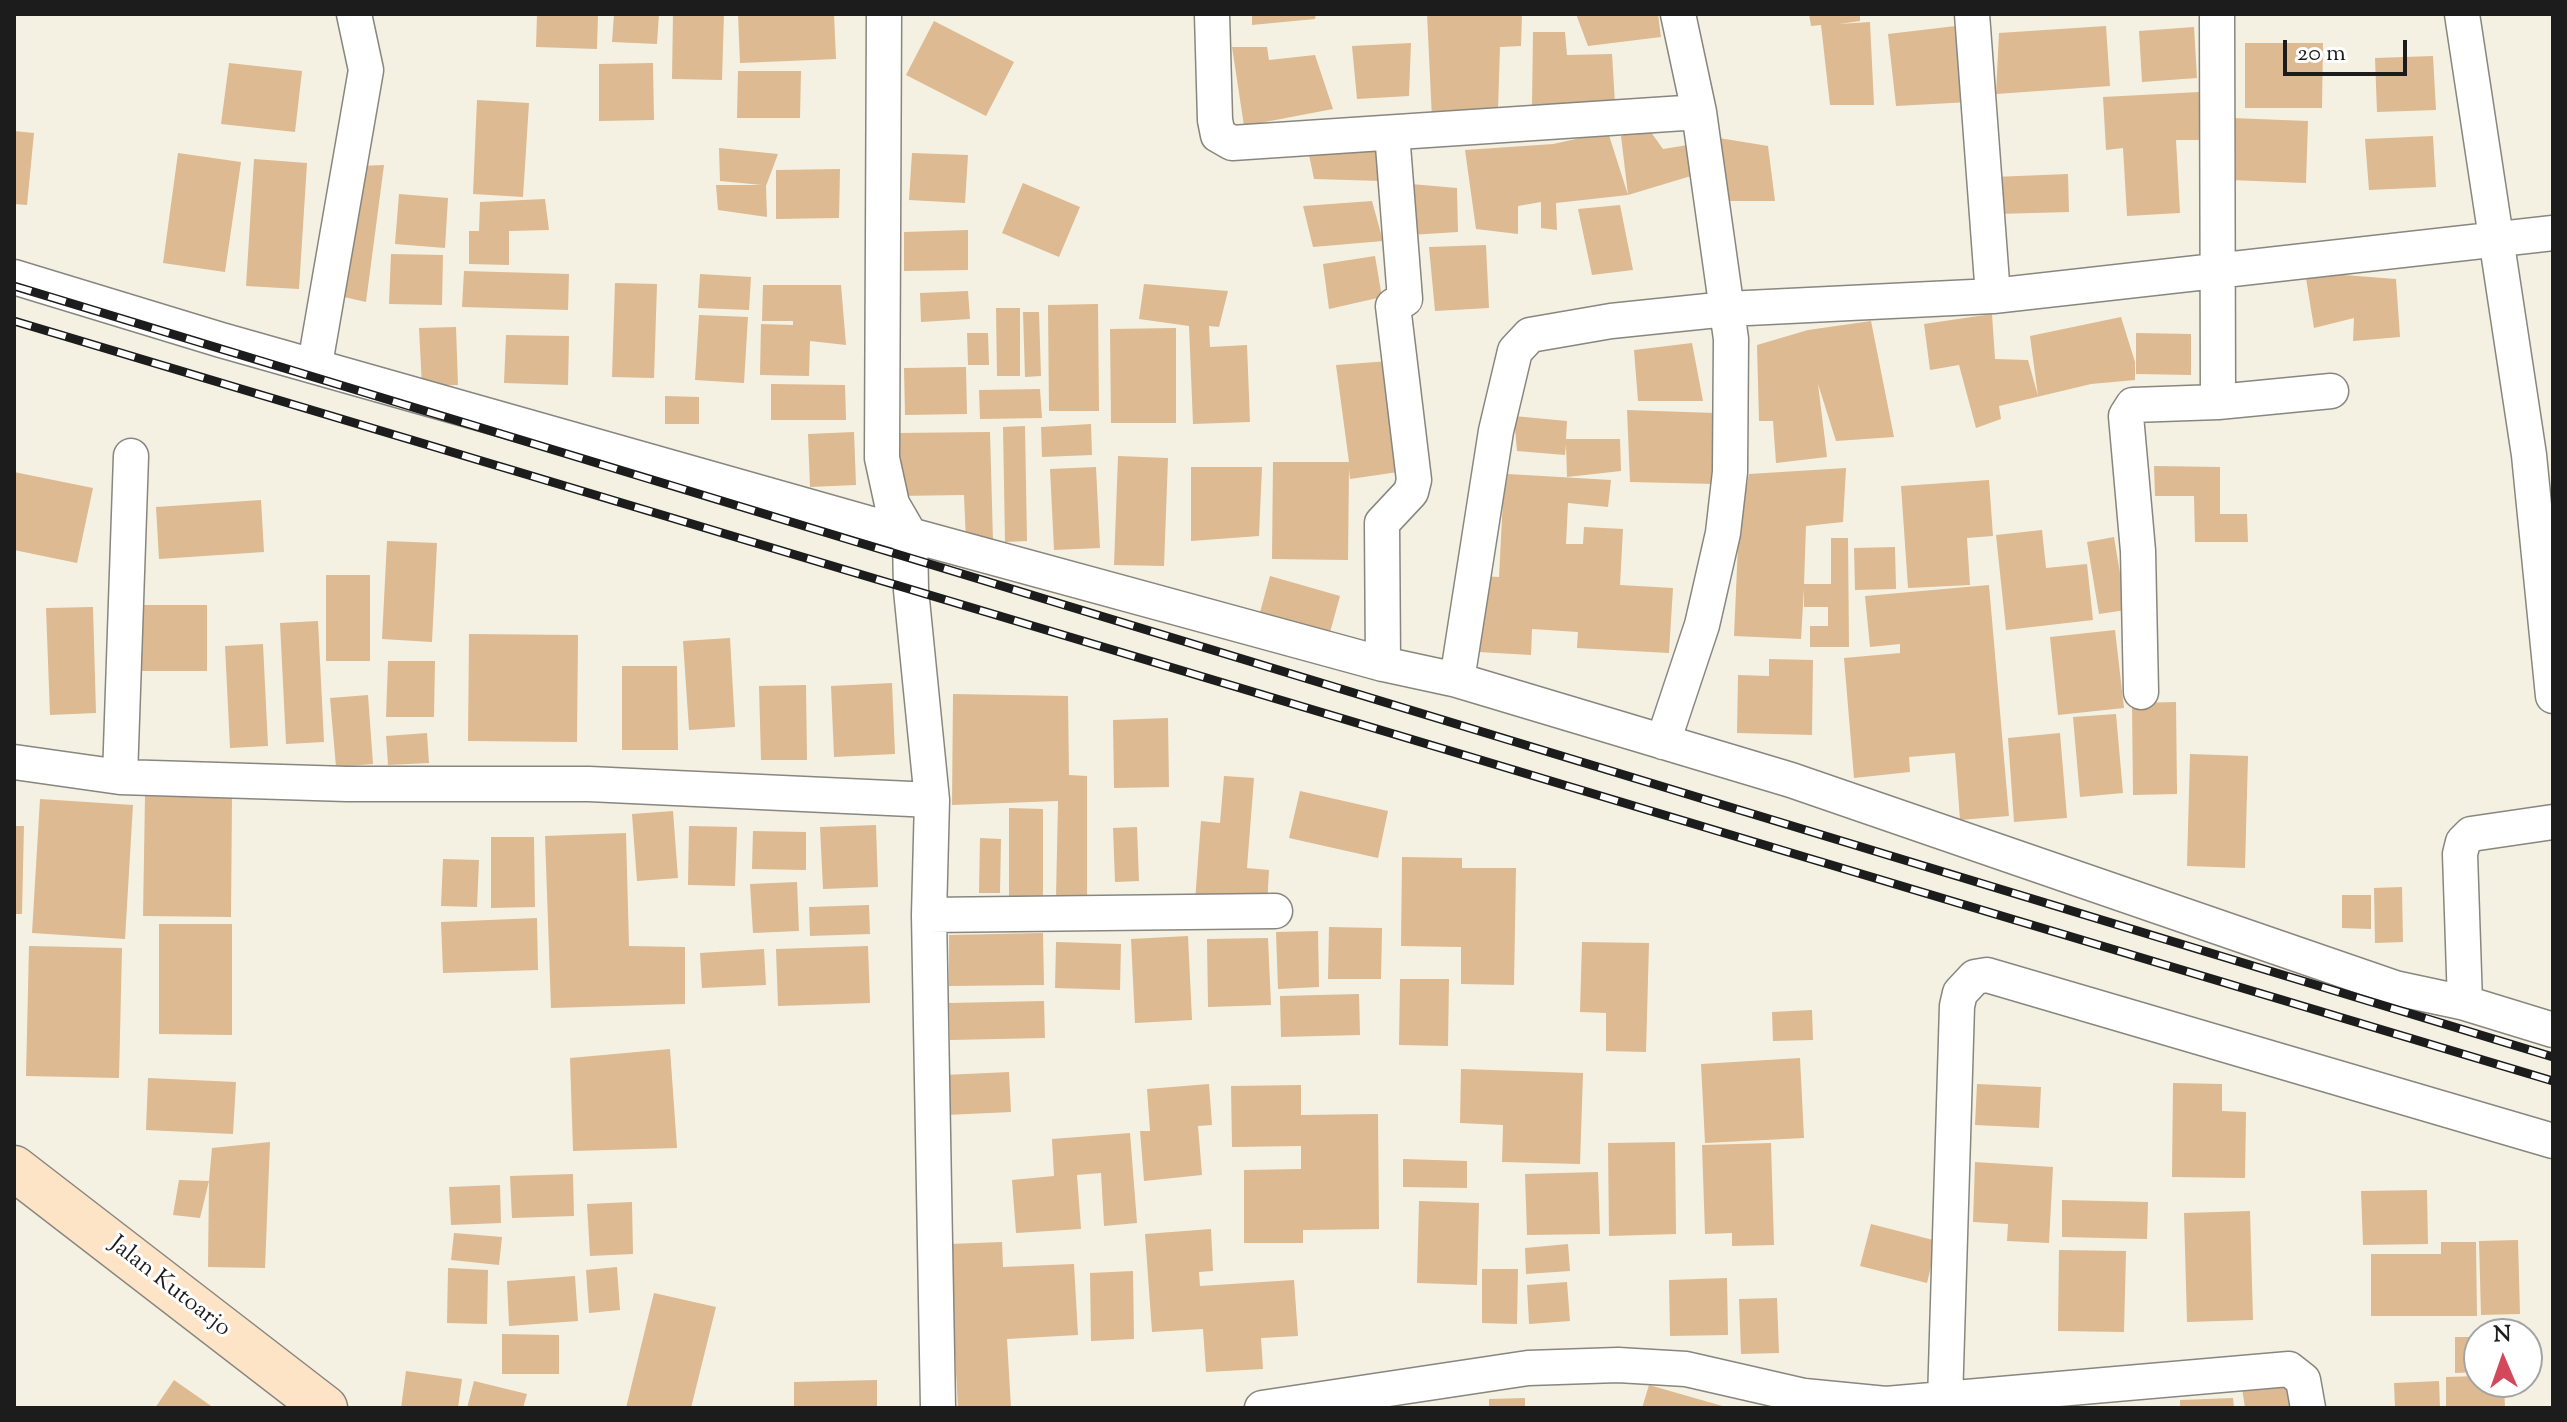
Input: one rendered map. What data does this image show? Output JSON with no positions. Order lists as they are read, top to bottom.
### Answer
{
  "streets": {
    "main road": ["Jalan Kutoarjo"]
  },
  "scale_bar": "20 m",
  "north": "top"
}
